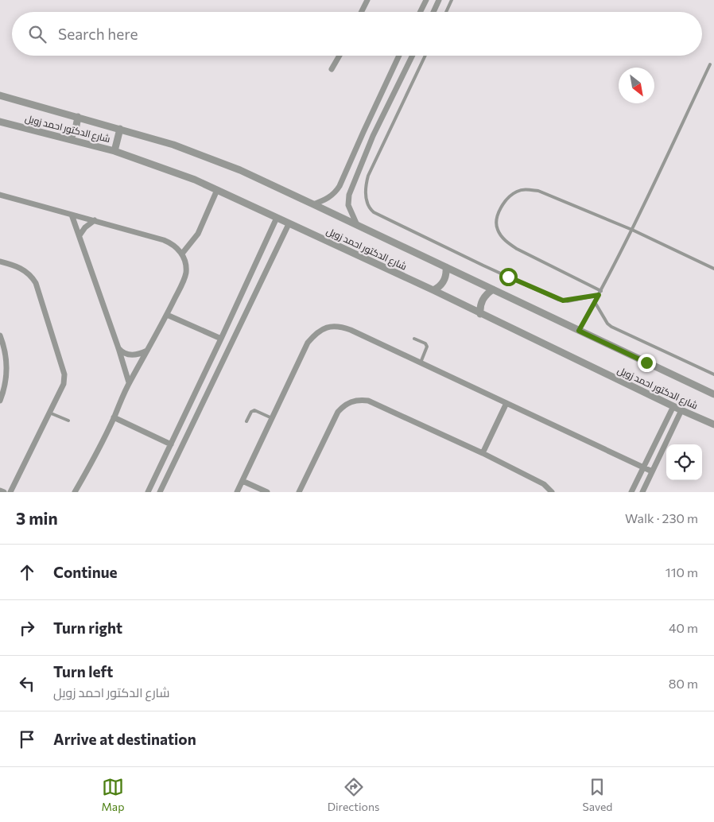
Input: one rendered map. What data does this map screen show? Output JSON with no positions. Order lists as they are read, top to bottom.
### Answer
{
  "streets": {
    "street": ["شارع الدكتور احمد زويل"]
  },
  "north": "bottom right",
  "page": {
    "search": "Search here",
    "heading": ["3 min", "Walk · 230 m"],
    "list": [
      ["Continue", "110 m"],
      ["Turn right", "40 m"],
      ["Turn left", "شارع الدكتور احمد زويل", "80 m"],
      "Arrive at destination"
    ],
    "nav": ["Map", "Directions", "Saved"]
  }
}
